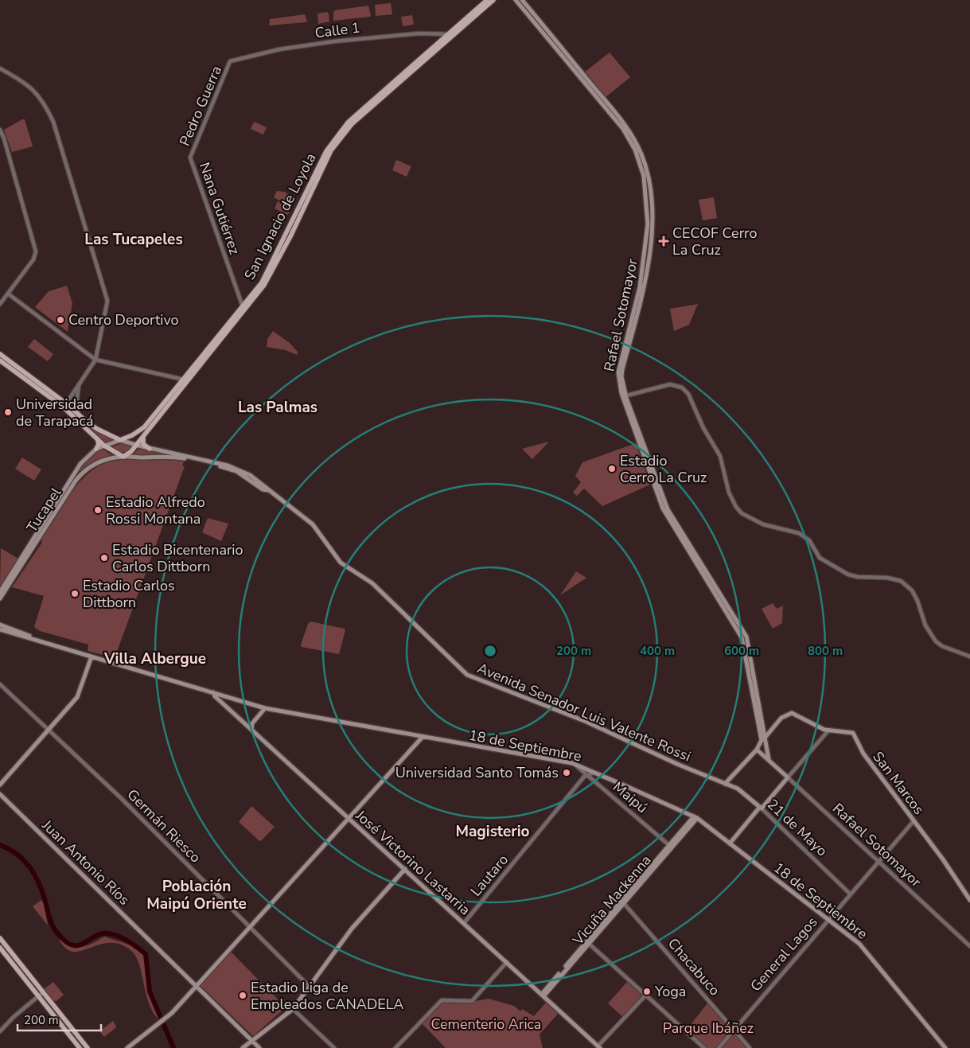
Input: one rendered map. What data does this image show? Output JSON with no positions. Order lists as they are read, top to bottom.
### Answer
{
  "streets": {
    "main road": [
      "San Ignacio de Loyola",
      "Rafael Sotomayor",
      "Tucapel",
      "Avenida Senador Luis Valente Rossi",
      "18 de Septiembre",
      "San Marcos",
      "21 de Mayo",
      "Juan Antonio Ríos",
      "José Victorino Lastarria",
      "Vicuña Mackenna"
    ],
    "street": [
      "Calle 1",
      "Pedro Guerra",
      "Nana Gutiérrez",
      "Maipú",
      "Germán Riesco",
      "Lautaro",
      "General Lagos",
      "Chacabuco"
    ]
  },
  "crossings": [
    ["Calle 1", "Pedro Guerra"],
    ["Calle 1", "San Ignacio de Loyola"],
    ["Pedro Guerra", "Nana Gutiérrez"],
    ["Nana Gutiérrez", "San Ignacio de Loyola"],
    ["San Ignacio de Loyola", "Tucapel"],
    ["San Ignacio de Loyola", "Avenida Senador Luis Valente Rossi"],
    ["Rafael Sotomayor", "San Marcos"],
    ["Rafael Sotomayor", "General Lagos"],
    ["Tucapel", "Avenida Senador Luis Valente Rossi"],
    ["Avenida Senador Luis Valente Rossi", "21 de Mayo"],
    ["18 de Septiembre", "Maipú"],
    ["18 de Septiembre", "José Victorino Lastarria"],
    ["18 de Septiembre", "Vicuña Mackenna"],
    ["18 de Septiembre", "General Lagos"],
    ["San Marcos", "General Lagos"],
    ["Maipú", "Lautaro"],
    ["Maipú", "Vicuña Mackenna"],
    ["21 de Mayo", "General Lagos"],
    ["José Victorino Lastarria", "Lautaro"],
    ["José Victorino Lastarria", "Vicuña Mackenna"],
    ["Vicuña Mackenna", "Chacabuco"],
    ["General Lagos", "Chacabuco"]
  ],
  "districts": [
    "Las Tucapeles",
    "Las Palmas",
    "Villa Albergue",
    "Magisterio",
    "Población Maipú Oriente"
  ],
  "parks": ["Cementerio Arica", "Parque Ibáñez"],
  "places": {
    "health": ["CECOF Cerro La Cruz"],
    "other": [
      "Centro Deportivo",
      "Universidad de Tarapacá",
      "Estadio Cerro La Cruz",
      "Estadio Alfredo Rossi Montana",
      "Estadio Bicentenario Carlos Dittborn",
      "Estadio Carlos Dittborn",
      "Universidad Santo Tomás",
      "Yoga",
      "Estadio Liga de Empleados CANADELA"
    ]
  },
  "scale_bar": "200 m",
  "rings": [
    "200 m",
    "400 m",
    "600 m",
    "800 m"
  ]
}
